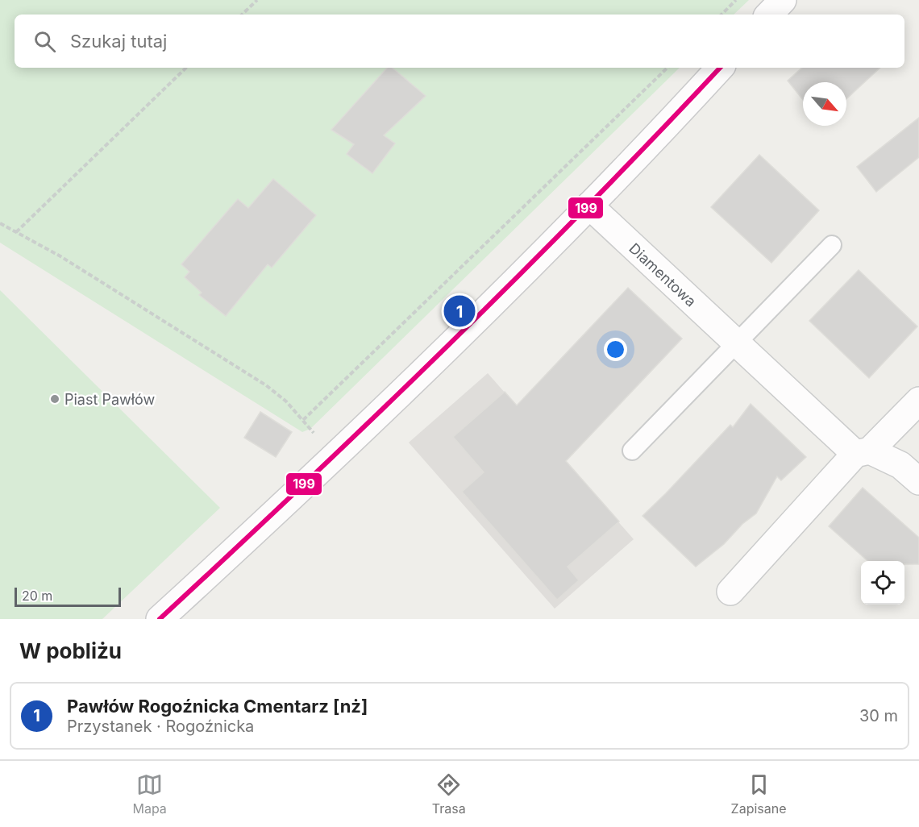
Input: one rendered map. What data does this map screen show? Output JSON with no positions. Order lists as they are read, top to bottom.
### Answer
{
  "streets": {
    "street": ["Diamentowa"]
  },
  "places": ["Piast Pawłów"],
  "lines": ["transit line 199"],
  "scale_bar": "20 m",
  "north": "bottom right",
  "page": {
    "search": "Szukaj tutaj",
    "pins": "1",
    "scale": "20 m",
    "heading": "W pobliżu",
    "list": [
      {
        "mark": "1",
        "name": "Pawłów Rogoźnicka Cmentarz [nż]",
        "note": "Przystanek · Rogoźnicka",
        "value": "30 m"
      }
    ],
    "nav": ["Mapa", "Trasa", "Zapisane"]
  }
}
